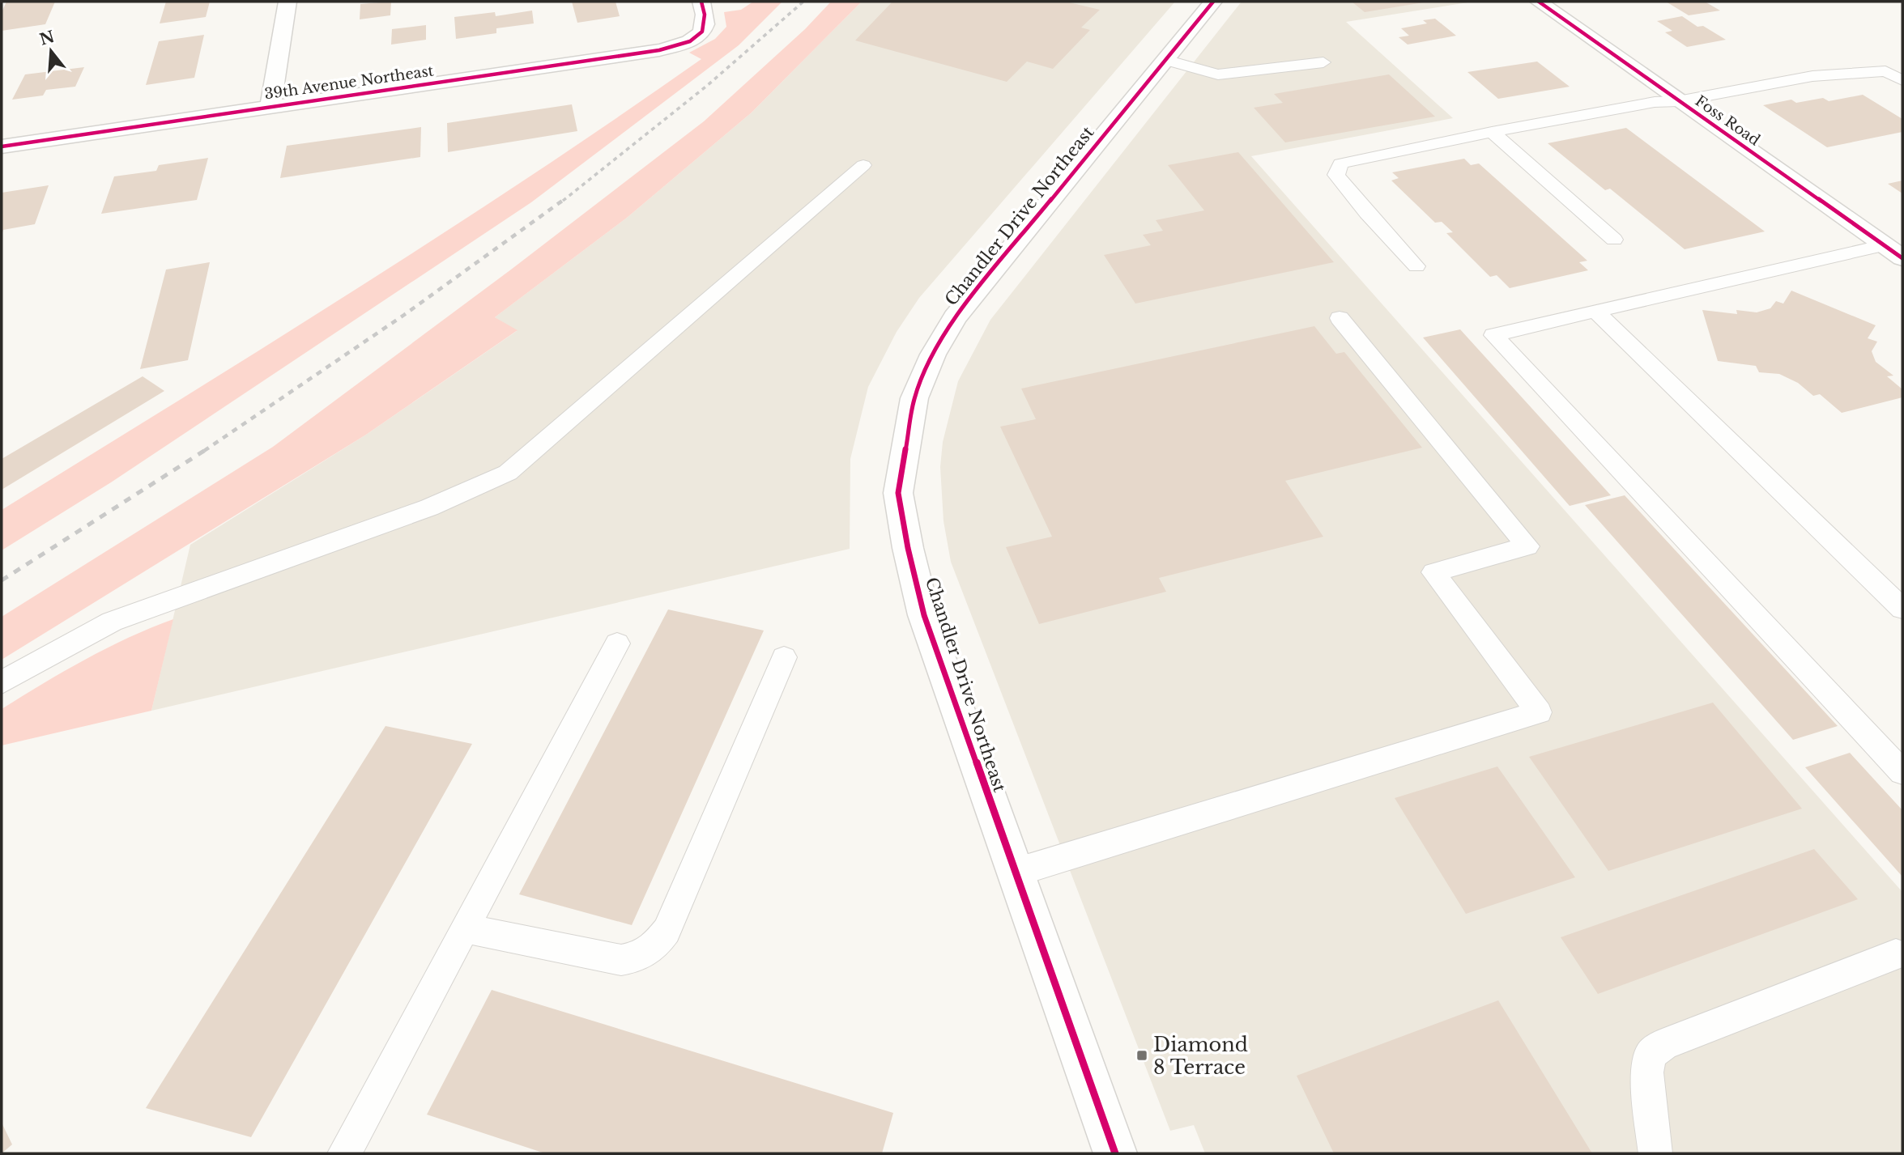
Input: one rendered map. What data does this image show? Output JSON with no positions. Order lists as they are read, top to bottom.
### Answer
{
  "streets": {
    "street": ["39th Avenue Northeast", "Foss Road", "Chandler Drive Northeast"]
  },
  "places": {
    "transit": ["Diamond 8 Terrace"]
  },
  "north": "top"
}
